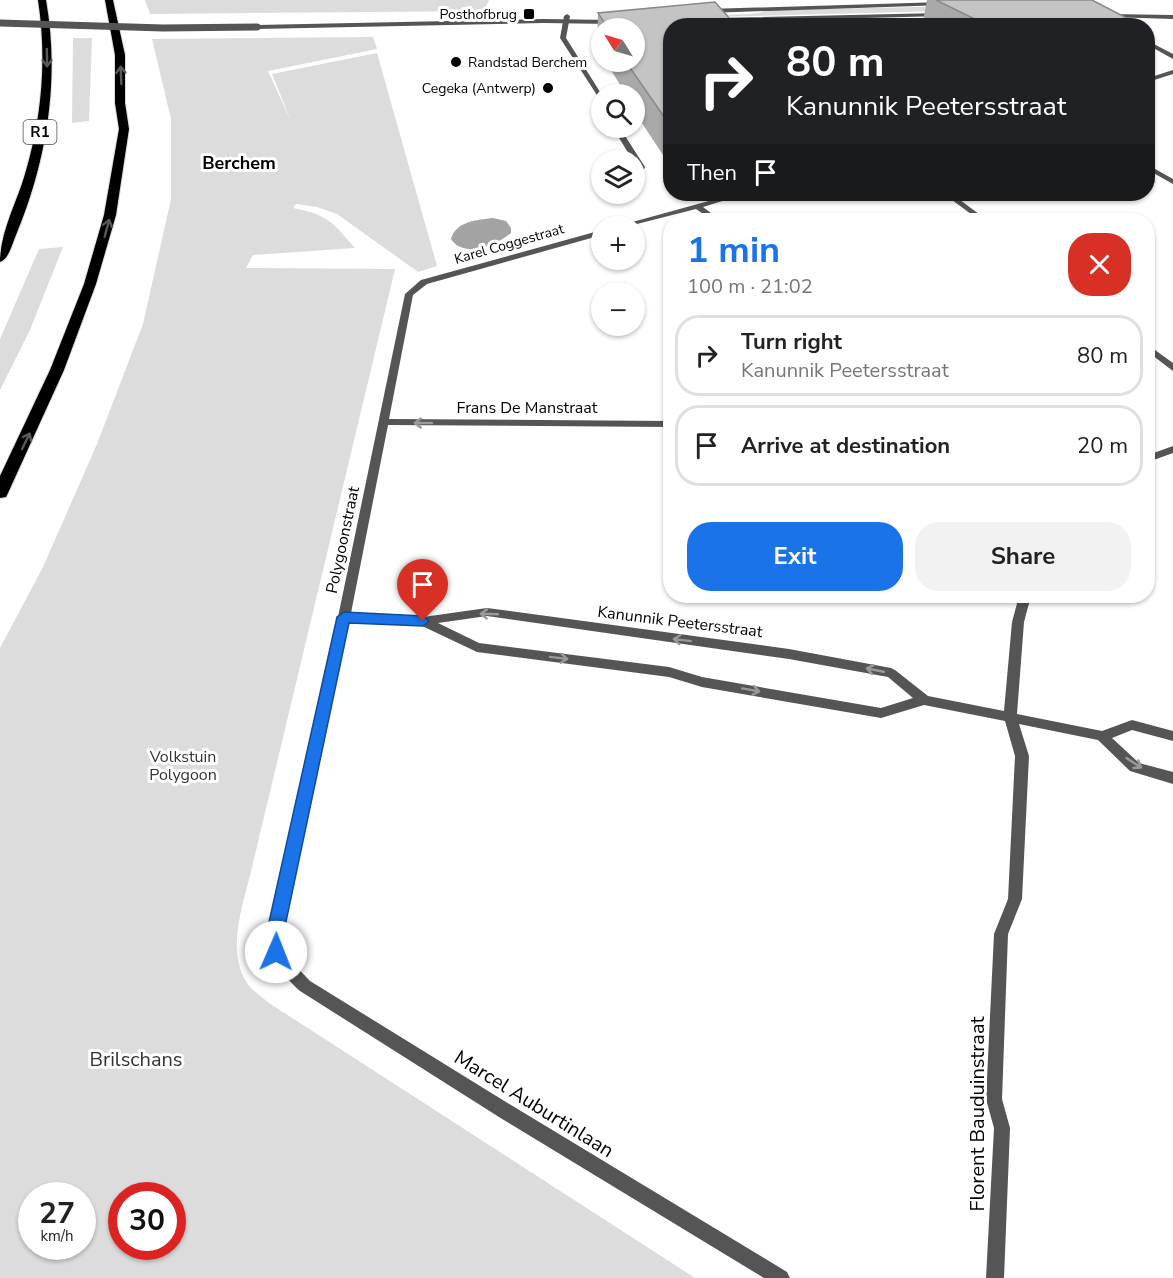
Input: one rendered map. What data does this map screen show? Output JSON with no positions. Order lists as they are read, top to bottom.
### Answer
{
  "streets": {
    "highway": ["R1"],
    "street": [
      "Karel Coggestraat",
      "Frans De Manstraat",
      "Polygoonstraat",
      "Kanunnik Peetersstraat",
      "Marcel Auburtinlaan",
      "Florent Bauduinstraat"
    ]
  },
  "crossings": [
    ["Karel Coggestraat", "Polygoonstraat"],
    ["Frans De Manstraat", "Polygoonstraat"],
    ["Polygoonstraat", "Kanunnik Peetersstraat"],
    ["Polygoonstraat", "Marcel Auburtinlaan"],
    ["Kanunnik Peetersstraat", "Florent Bauduinstraat"]
  ],
  "one_way": ["Frans De Manstraat"],
  "districts": ["Berchem"],
  "parks": ["Volkstuin Polygoon", "Brilschans"],
  "places": {
    "transit": ["Posthofbrug"],
    "other": ["Randstad Berchem", "Cegeka (Antwerp)"]
  },
  "north": "top left",
  "page": {
    "map_buttons": ["+", "−"],
    "turn": ["80 m", "Kanunnik Peetersstraat"],
    "then": "Then",
    "heading": ["1 min", "100 m · 21:02"],
    "list": [
      {
        "name": "Turn right",
        "note": "Kanunnik Peetersstraat",
        "value": "80 m"
      },
      {
        "name": "Arrive at destination",
        "value": "20 m"
      }
    ],
    "buttons": ["Exit", "Share"],
    "speed": "27 km/h",
    "limit": "30"
  }
}
